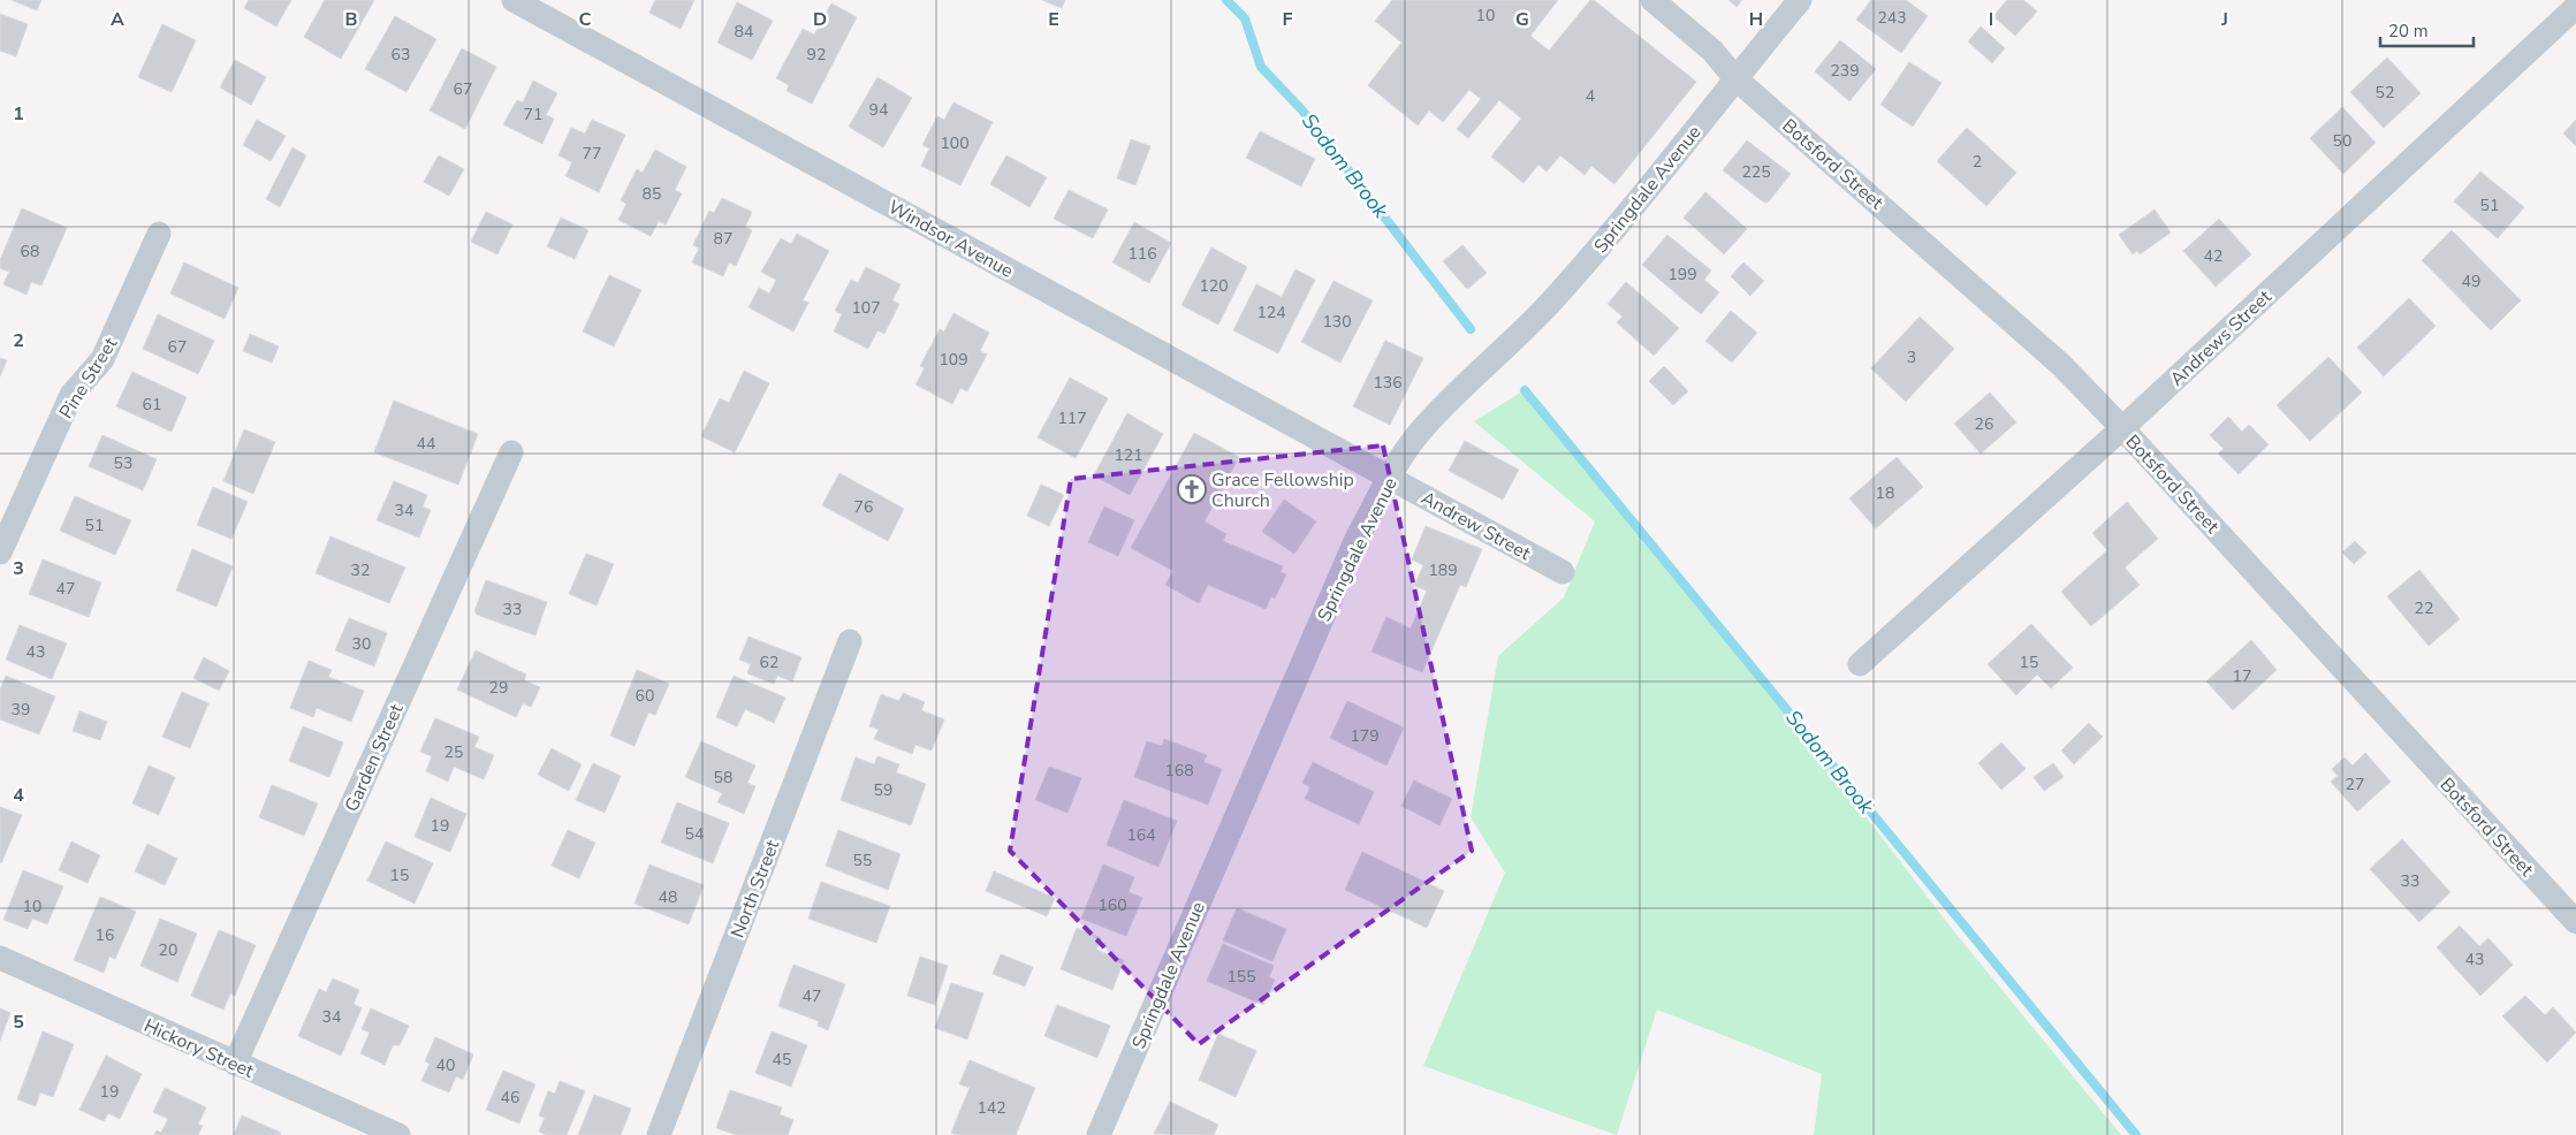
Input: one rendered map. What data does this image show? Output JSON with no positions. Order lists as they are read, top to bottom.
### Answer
{
  "streets": {
    "street": [
      "Botsford Street",
      "Springdale Avenue",
      "Windsor Avenue",
      "Andrews Street",
      "Pine Street",
      "Andrew Street",
      "Garden Street",
      "North Street",
      "Hickory Street"
    ]
  },
  "crossings": [
    ["Botsford Street", "Springdale Avenue"],
    ["Botsford Street", "Andrews Street"],
    ["Springdale Avenue", "Windsor Avenue"],
    ["Springdale Avenue", "Andrew Street"],
    ["Windsor Avenue", "Andrew Street"],
    ["Garden Street", "Hickory Street"]
  ],
  "water": ["Sodom Brook"],
  "places": {
    "church": ["Grace Fellowship Church"]
  },
  "house_numbers": [
    "10",
    "243",
    "84",
    "63",
    "92",
    "239",
    "67",
    "52",
    "4",
    "94",
    "71",
    "50",
    "100",
    "77",
    "2",
    "225",
    "85",
    "51",
    "87",
    "68",
    "116",
    "42",
    "199",
    "49",
    "120",
    "107",
    "124",
    "130",
    "67",
    "3",
    "109",
    "136",
    "61",
    "117",
    "26",
    "44",
    "121",
    "53",
    "18",
    "76",
    "34",
    "51",
    "32",
    "189",
    "47",
    "22",
    "33",
    "30",
    "43",
    "62",
    "15",
    "17",
    "29",
    "60",
    "39",
    "179",
    "25",
    "168",
    "58",
    "27",
    "59",
    "19",
    "54",
    "164",
    "55",
    "15",
    "33",
    "48",
    "160",
    "10",
    "16",
    "20",
    "43",
    "155",
    "47",
    "34",
    "45",
    "40",
    "19",
    "46",
    "142"
  ],
  "scale_bar": "20 m",
  "grid": {
    "columns": [
      "A",
      "B",
      "C",
      "D",
      "E",
      "F",
      "G",
      "H",
      "I",
      "J"
    ],
    "rows": [
      "1",
      "2",
      "3",
      "4",
      "5"
    ]
  }
}
